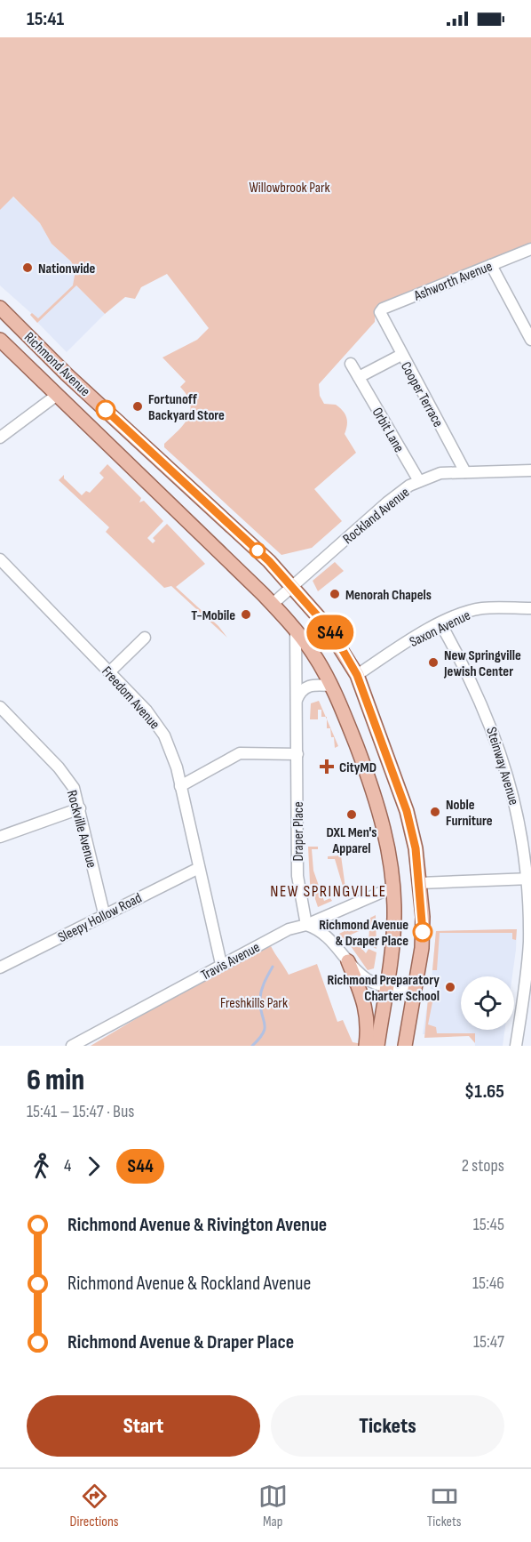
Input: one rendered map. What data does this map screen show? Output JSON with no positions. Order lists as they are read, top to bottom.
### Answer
{
  "streets": {
    "main road": ["Richmond Avenue"],
    "street": [
      "Ashworth Avenue",
      "Cooper Terrace",
      "Orbit Lane",
      "Rockland Avenue",
      "Saxon Avenue",
      "Freedom Avenue",
      "Steinway Avenue",
      "Rockville Avenue",
      "Draper Place",
      "Sleepy Hollow Road",
      "Travis Avenue"
    ]
  },
  "crossings": [
    ["Ashworth Avenue", "Cooper Terrace"],
    ["Richmond Avenue", "Rockland Avenue"],
    ["Richmond Avenue", "Saxon Avenue"],
    ["Richmond Avenue", "Draper Place"],
    ["Richmond Avenue", "Travis Avenue"],
    ["Cooper Terrace", "Rockland Avenue"],
    ["Orbit Lane", "Rockland Avenue"],
    ["Saxon Avenue", "Steinway Avenue"],
    ["Freedom Avenue", "Sleepy Hollow Road"],
    ["Freedom Avenue", "Travis Avenue"],
    ["Rockville Avenue", "Sleepy Hollow Road"],
    ["Draper Place", "Travis Avenue"]
  ],
  "districts": ["NEW SPRINGVILLE"],
  "parks": ["Willowbrook Park", "Freshkills Park"],
  "places": {
    "other": [
      "Nationwide",
      "Fortunoff Backyard Store",
      "Menorah Chapels",
      "T-Mobile",
      "New Springville Jewish Center",
      "Noble Furniture",
      "DXL Men's Apparel",
      "Richmond Avenue & Draper Place",
      "Richmond Preparatory Charter School"
    ],
    "health": ["CityMD"]
  },
  "lines": ["bus line S44"],
  "page": {
    "status": "15:41",
    "on_map": "S44",
    "heading": ["6 min", "15:41 – 15:47 · Bus", "$1.65"],
    "legs": ["4", "S44", "2 stops"],
    "list": [
      {
        "name": "Richmond Avenue & Rivington Avenue",
        "value": "15:45"
      },
      {
        "name": "Richmond Avenue & Rockland Avenue",
        "value": "15:46"
      },
      {
        "name": "Richmond Avenue & Draper Place",
        "value": "15:47"
      }
    ],
    "buttons": ["Start", "Tickets"],
    "tabs": ["Directions", "Map", "Tickets"]
  }
}
